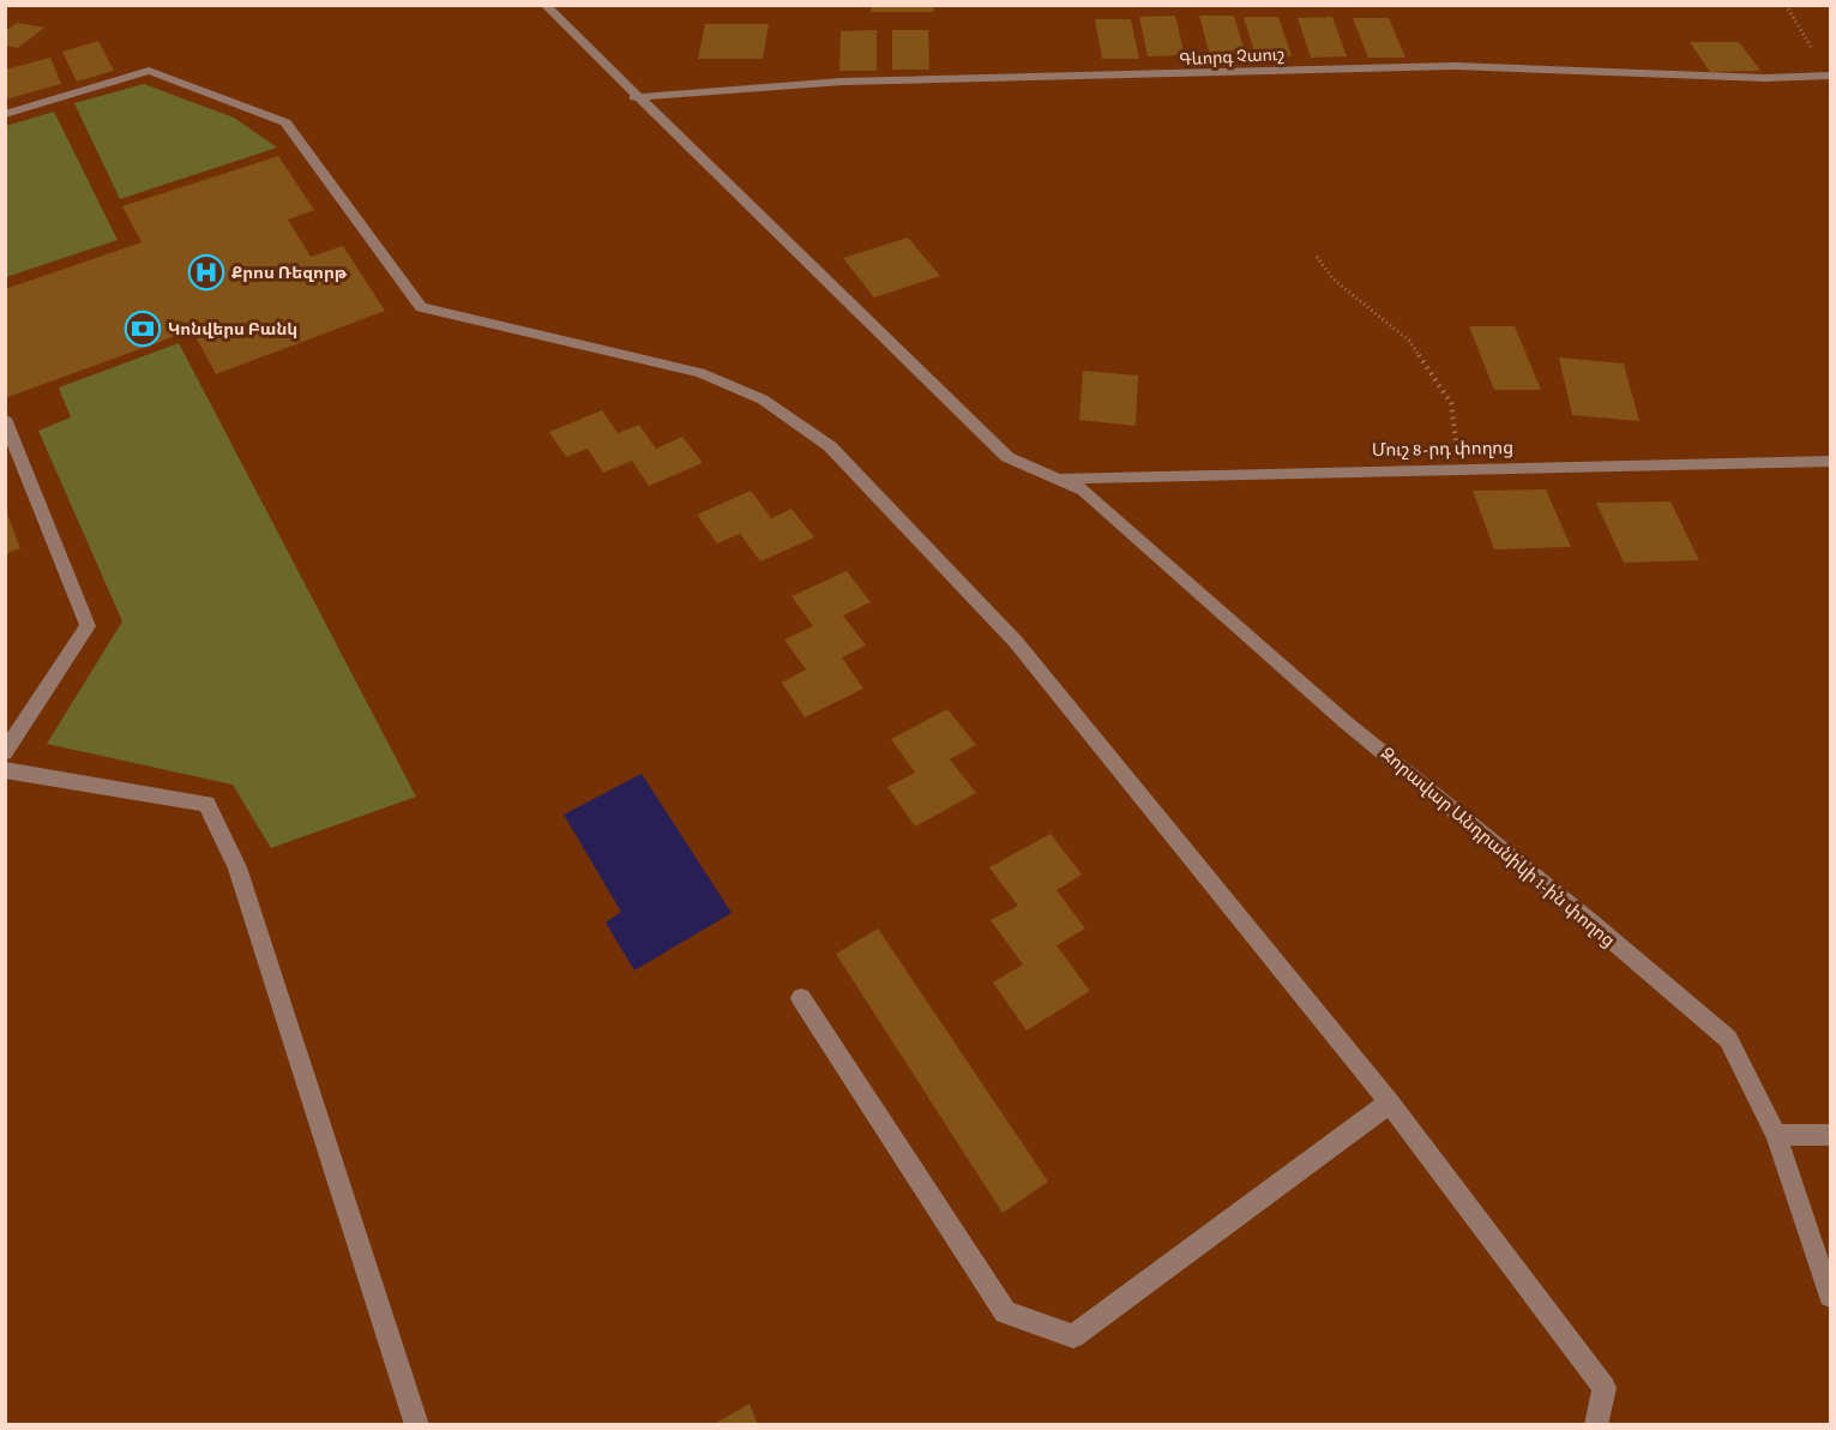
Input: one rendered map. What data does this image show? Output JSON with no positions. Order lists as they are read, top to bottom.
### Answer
{
  "streets": {
    "street": ["Գևորգ Չաուշ", "Մուշ 8-րդ փողոց", "Զորավար Անդրանիկի 1-ին փողոց"]
  },
  "crossings": [
    ["Գևորգ Չաուշ", "Զորավար Անդրանիկի 1-ին փողոց"],
    ["Մուշ 8-րդ փողոց", "Զորավար Անդրանիկի 1-ին փողոց"]
  ],
  "places": {
    "hospital": ["Քրոս Ռեզորթ"],
    "bank": ["Կոնվերս Բանկ"]
  }
}
